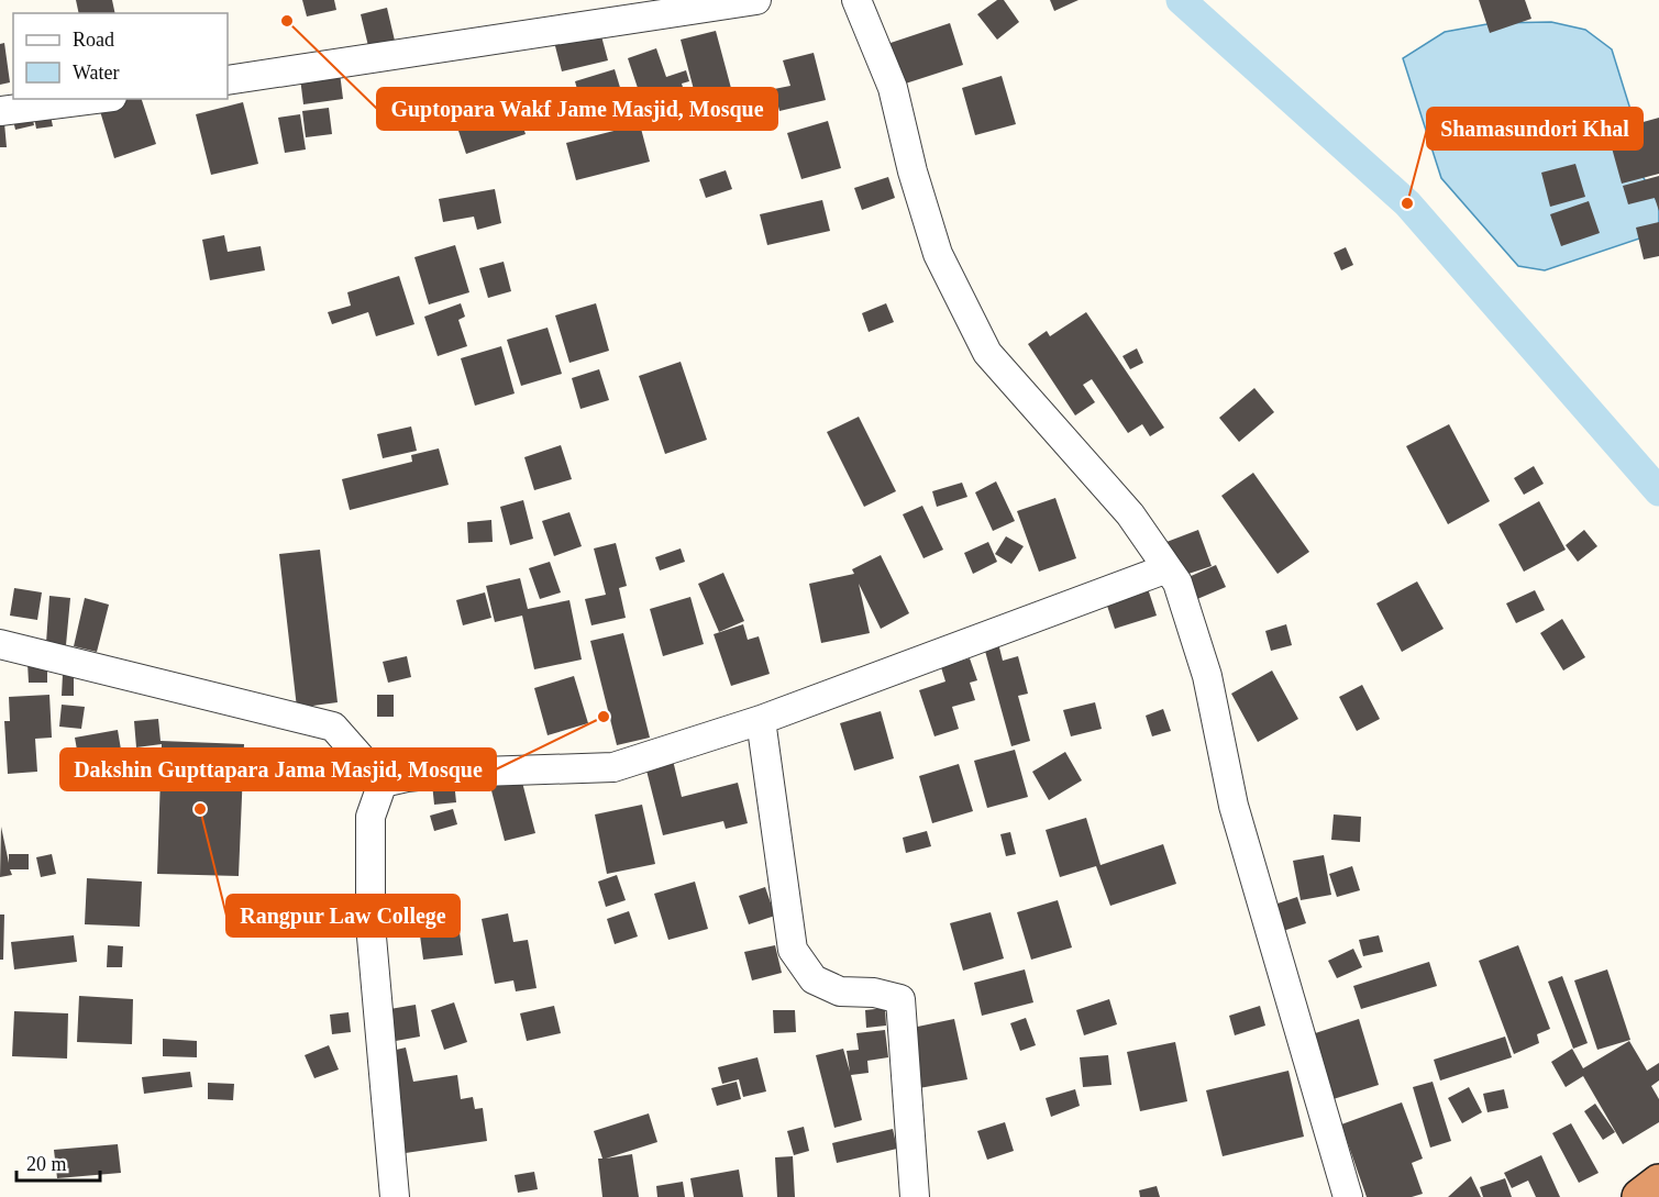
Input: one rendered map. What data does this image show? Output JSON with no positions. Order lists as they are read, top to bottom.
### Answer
{
  "places": [
    "Guptopara Wakf Jame Masjid, Mosque",
    "Shamasundori Khal",
    "Dakshin Gupttapara Jama Masjid, Mosque",
    "Rangpur Law College"
  ],
  "legend": ["Road", "Water"],
  "scale_bar": "20 m"
}
